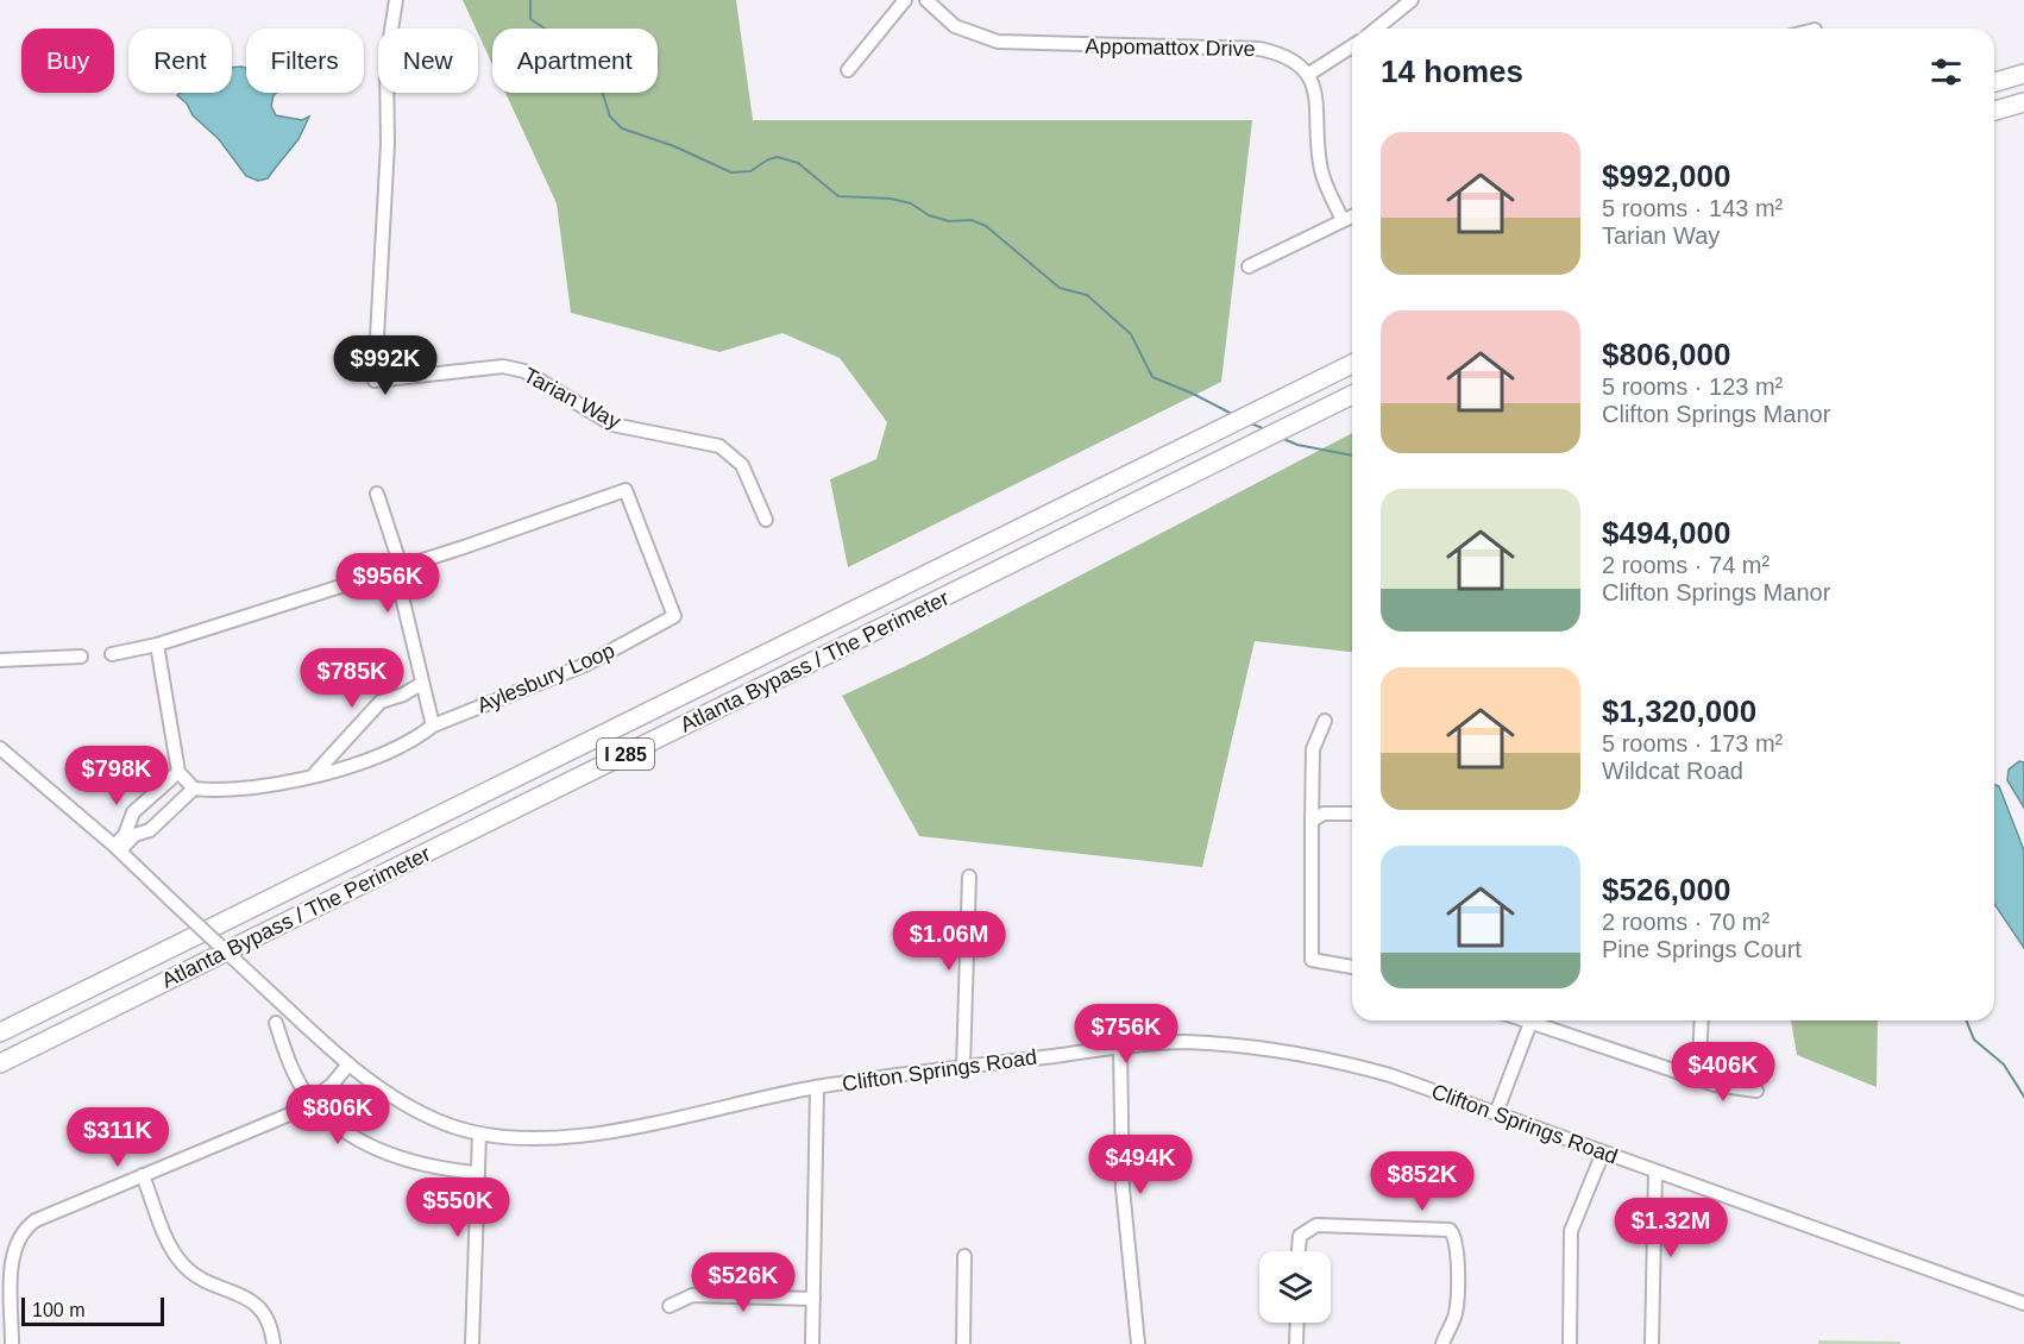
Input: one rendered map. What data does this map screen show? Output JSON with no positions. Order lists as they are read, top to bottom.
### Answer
{
  "streets": {
    "highway": ["Atlanta Bypass / The Perimeter", "I 285"],
    "street": [
      "Appomattox Drive",
      "Tarian Way",
      "Aylesbury Loop",
      "Clifton Springs Road"
    ]
  },
  "scale_bar": "100 m",
  "page": {
    "chip": [
      "Buy",
      "Rent",
      "Filters",
      "New",
      "Apartment"
    ],
    "heading": "14 homes",
    "list": [
      {
        "name": "$992,000",
        "note": "5 rooms · 143 m² · Tarian Way"
      },
      {
        "name": "$806,000",
        "note": "5 rooms · 123 m² · Clifton Springs Manor"
      },
      {
        "name": "$494,000",
        "note": "2 rooms · 74 m² · Clifton Springs Manor"
      },
      {
        "name": "$1,320,000",
        "note": "5 rooms · 173 m² · Wildcat Road"
      },
      {
        "name": "$526,000",
        "note": "2 rooms · 70 m² · Pine Springs Court"
      }
    ],
    "price": [
      "$992K",
      "$956K",
      "$785K",
      "$798K",
      "$1.06M",
      "$756K",
      "$406K",
      "$806K",
      "$311K",
      "$494K",
      "$852K",
      "$550K",
      "$1.32M",
      "$526K"
    ],
    "scale": "100 m"
  }
}
